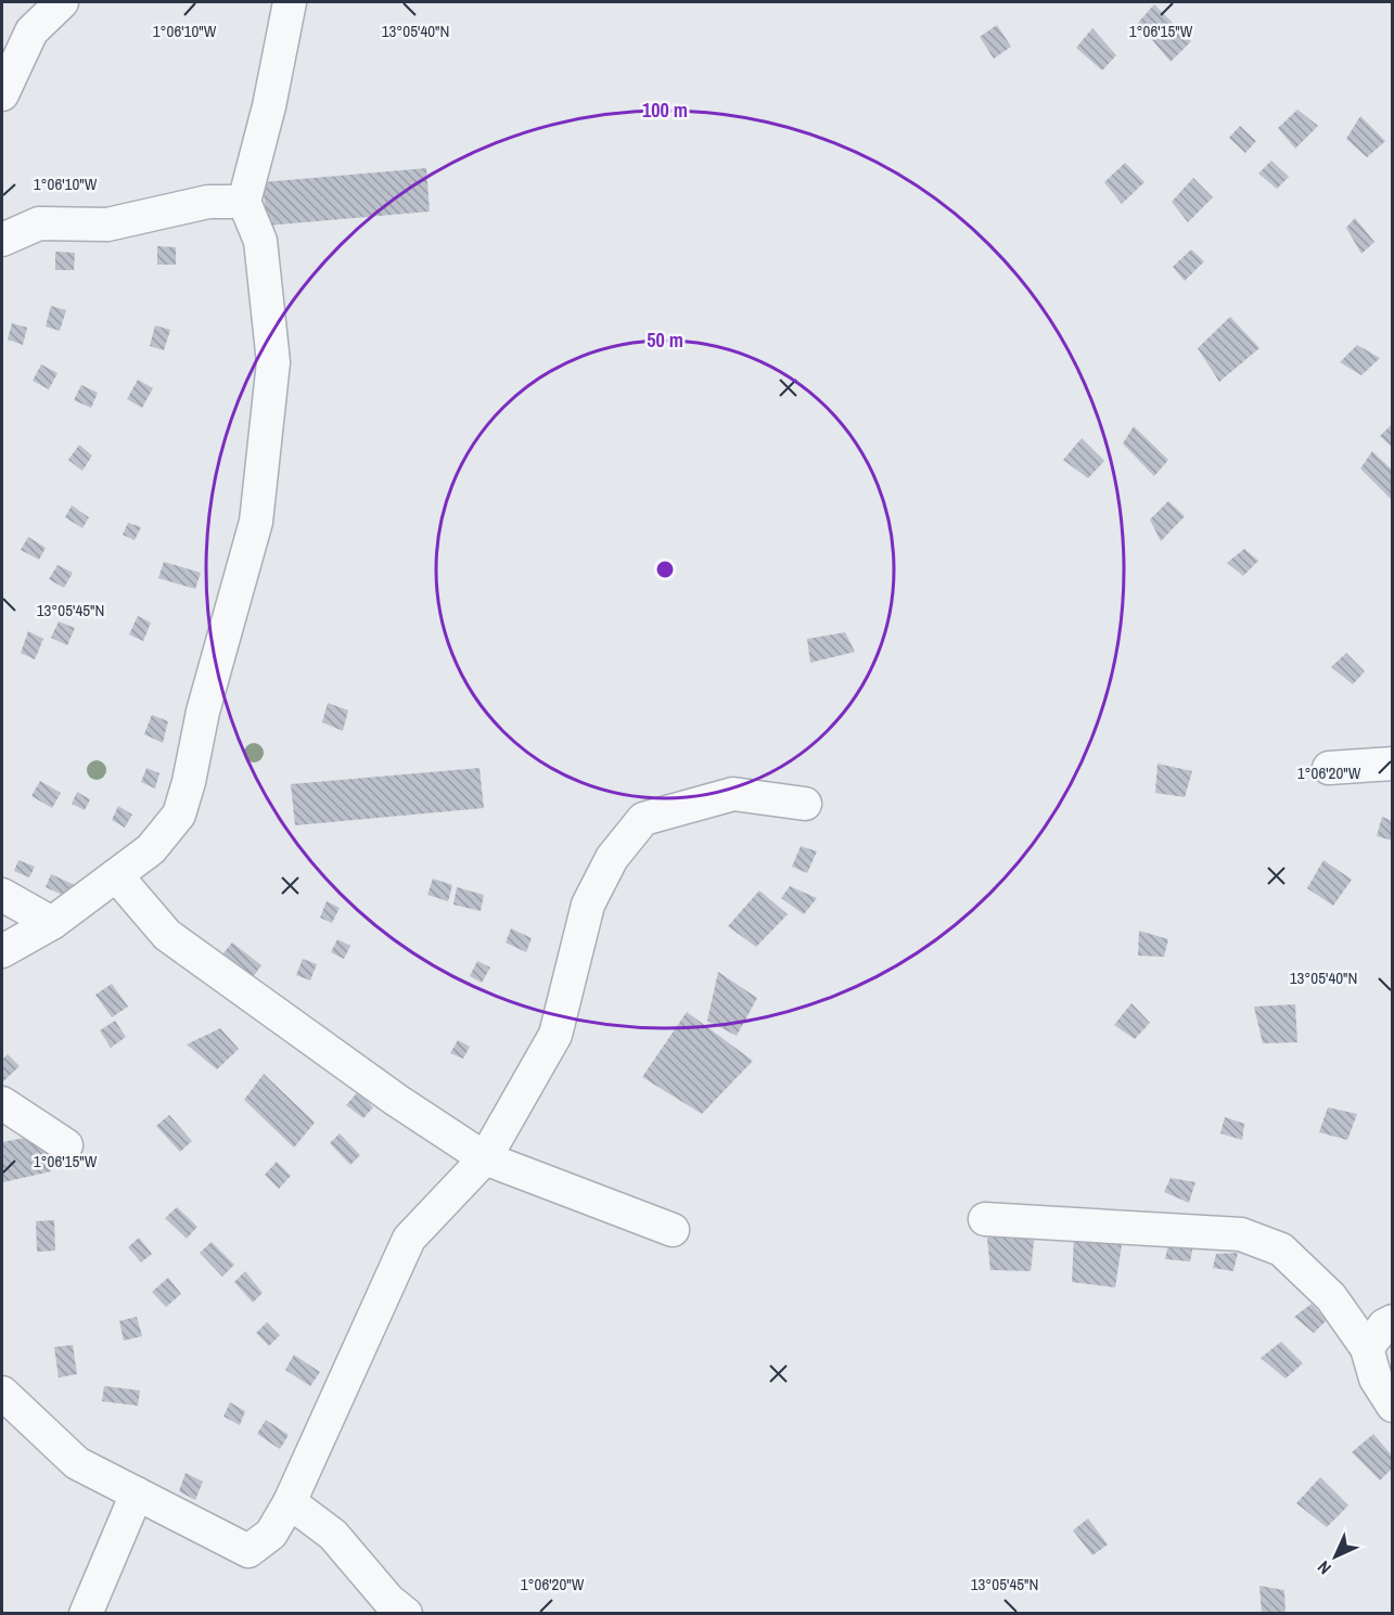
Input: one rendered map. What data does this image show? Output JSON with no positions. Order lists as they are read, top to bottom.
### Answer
{
  "north": "bottom left",
  "coordinates": [
    "1°06'10\"W",
    "13°05'40\"N",
    "1°06'15\"W",
    "13°05'45\"N",
    "1°06'20\"W"
  ],
  "rings": ["100 m", "50 m"]
}
